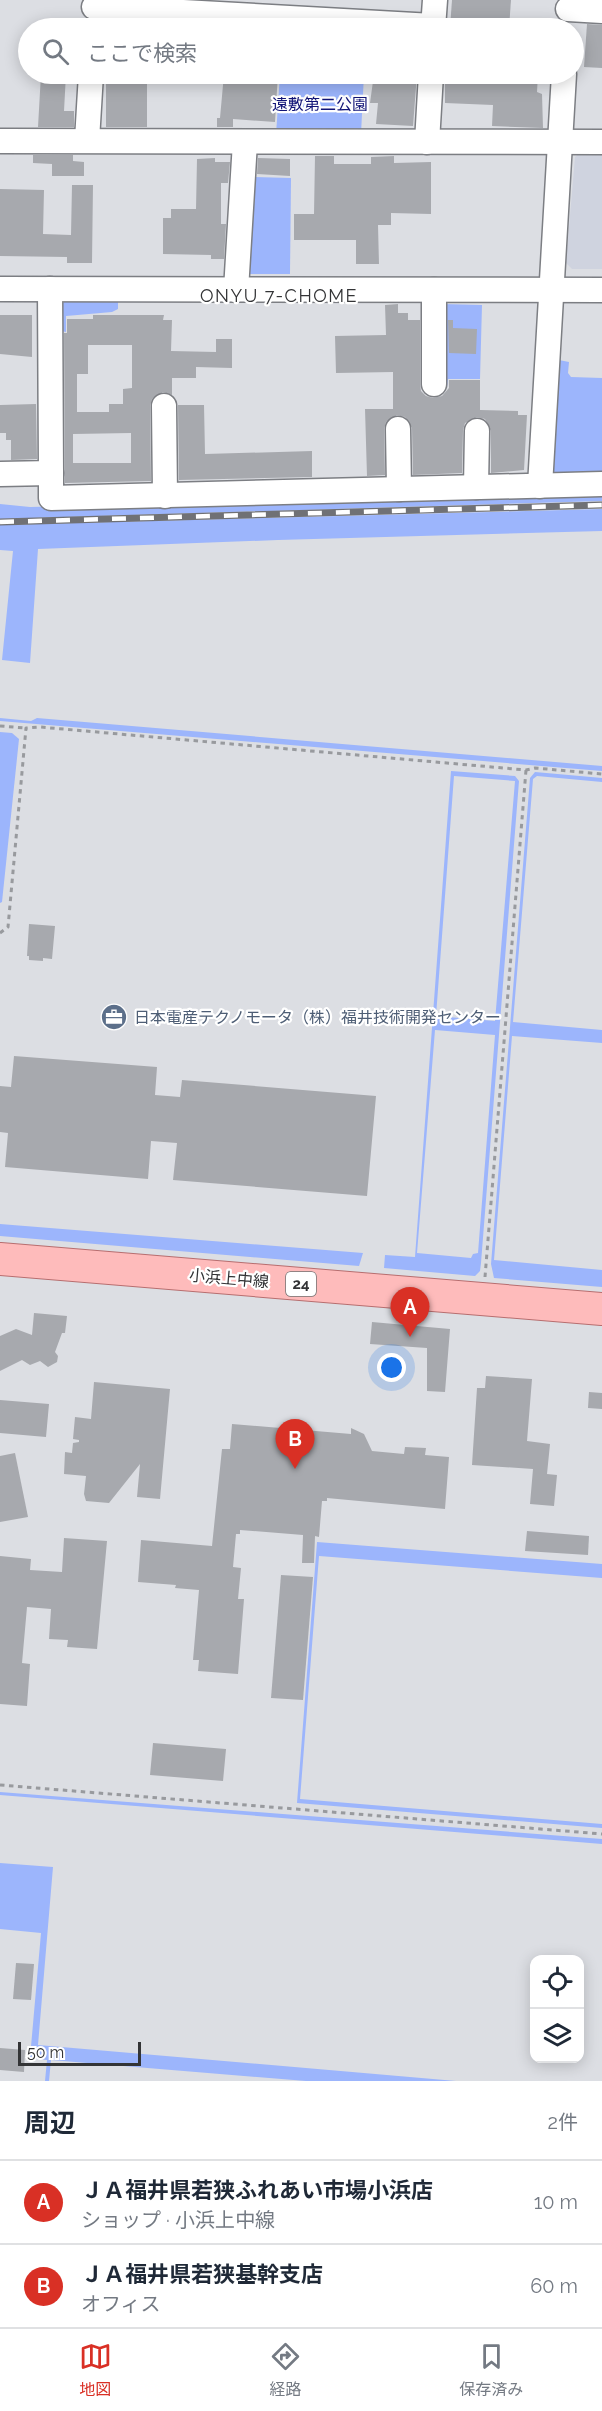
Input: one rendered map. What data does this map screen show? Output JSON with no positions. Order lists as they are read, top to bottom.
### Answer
{
  "streets": {
    "main road": ["小浜上中線", "24"]
  },
  "districts": ["ONYU 7-CHOME"],
  "parks": ["遠敷第二公園"],
  "places": {
    "office": ["日本電産テクノモータ（株）福井技術開発センター"]
  },
  "scale_bar": "50 m",
  "page": {
    "search": "ここで検索",
    "pins": ["A", "B"],
    "scale": "50 m",
    "heading": ["周辺", "2件"],
    "list": [
      {
        "mark": "A",
        "name": "ＪＡ福井県若狭ふれあい市場小浜店",
        "note": "ショップ · 小浜上中線",
        "value": "10 m"
      },
      {
        "mark": "B",
        "name": "ＪＡ福井県若狭基幹支店",
        "note": "オフィス",
        "value": "60 m"
      }
    ],
    "nav": ["地図", "経路", "保存済み"]
  }
}
